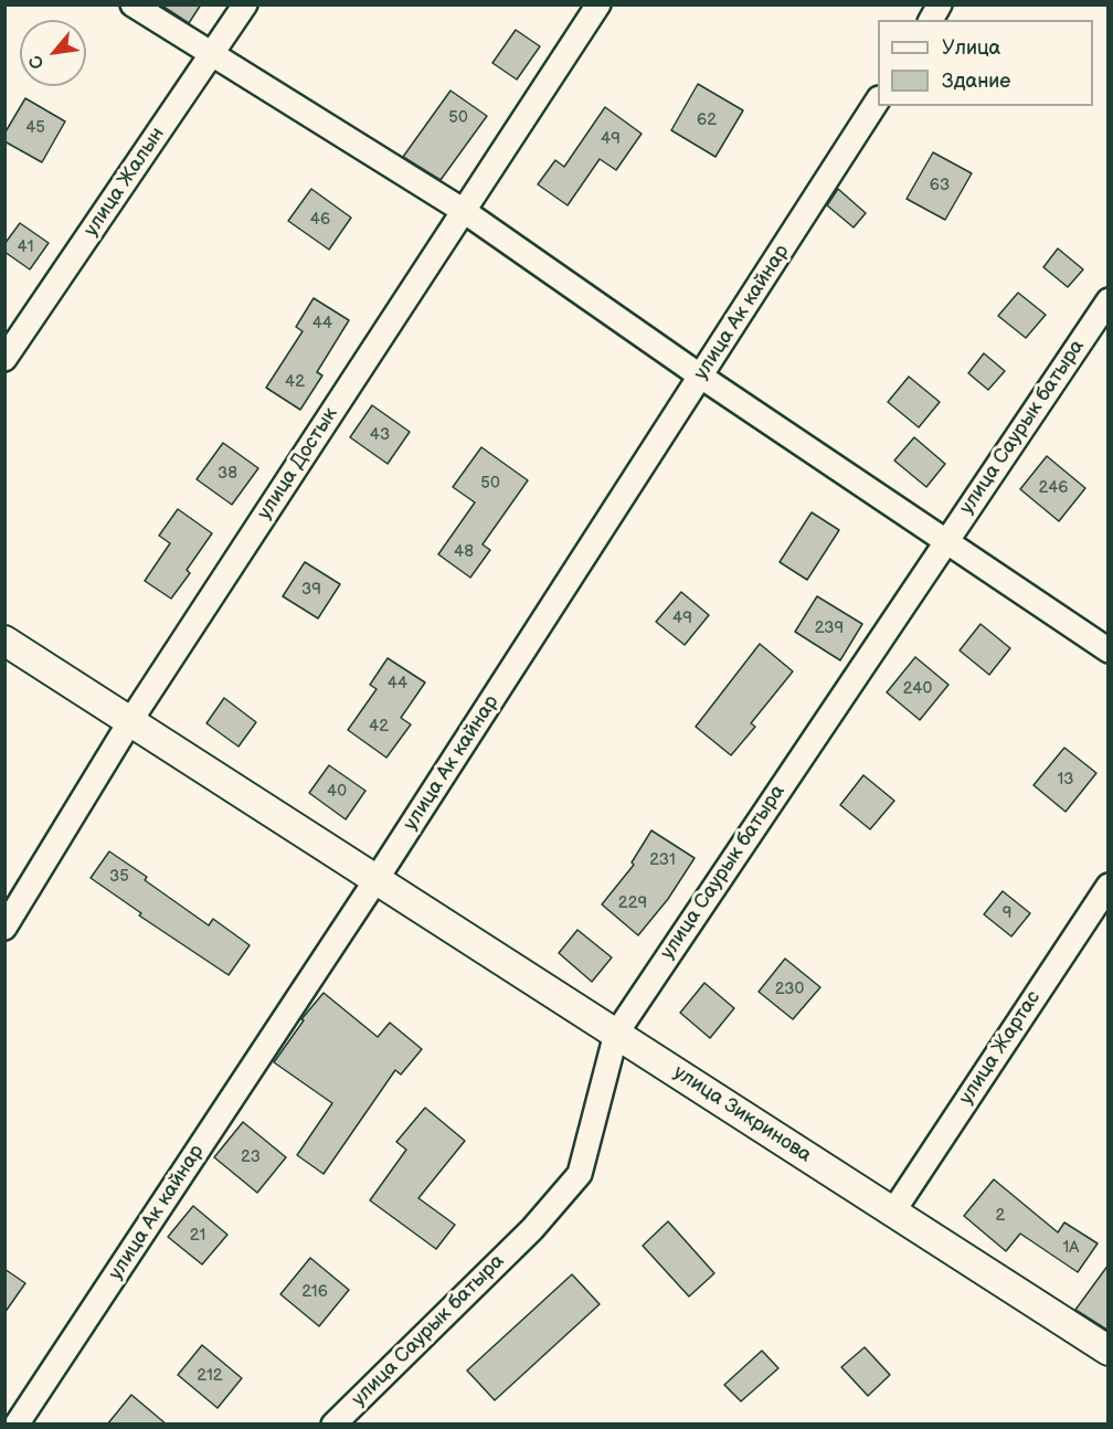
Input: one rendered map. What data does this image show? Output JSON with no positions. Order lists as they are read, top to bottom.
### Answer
{
  "streets": {
    "street": [
      "улица Жалын",
      "улица Ак кайнар",
      "улица Саурык батыра",
      "улица Достык",
      "улица Жартас",
      "улица Зикринова"
    ]
  },
  "crossings": [
    ["улица Ак кайнар", "улица Зикринова"],
    ["улица Саурык батыра", "улица Зикринова"],
    ["улица Достык", "улица Зикринова"],
    ["улица Жартас", "улица Зикринова"]
  ],
  "house_numbers": [
    "50",
    "62",
    "45",
    "49",
    "63",
    "46",
    "41",
    "44",
    "42",
    "43",
    "38",
    "50",
    "246",
    "48",
    "39",
    "49",
    "239",
    "44",
    "240",
    "42",
    "13",
    "40",
    "231",
    "35",
    "229",
    "9",
    "230",
    "23",
    "2",
    "21",
    "1А",
    "216",
    "212"
  ],
  "legend": ["Улица", "Здание"],
  "north": "bottom left"
}
